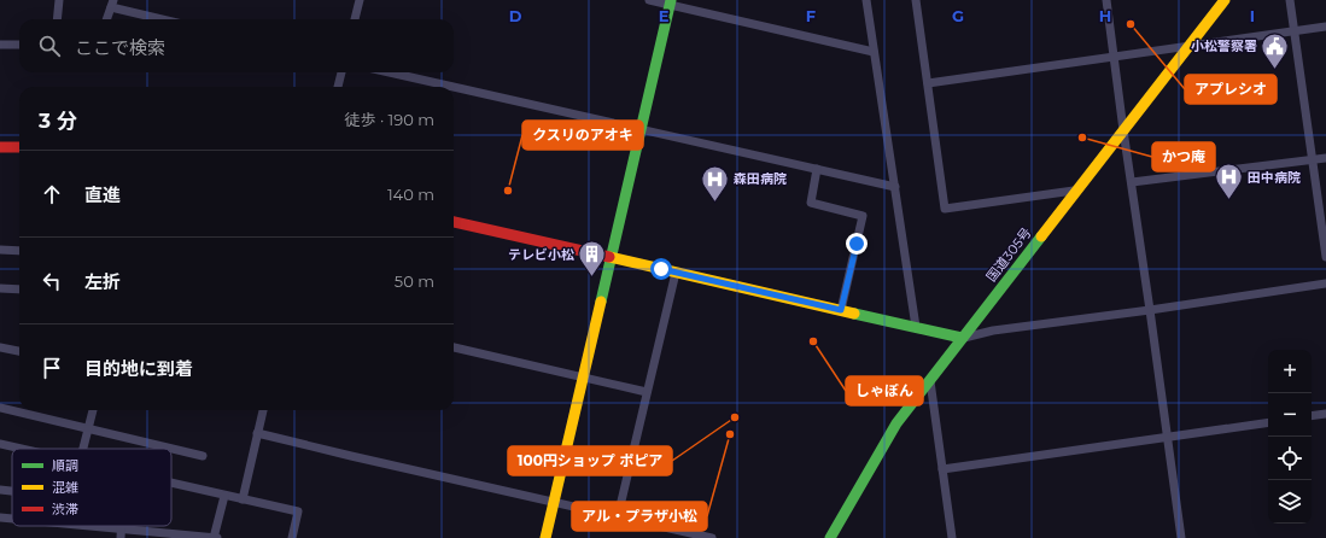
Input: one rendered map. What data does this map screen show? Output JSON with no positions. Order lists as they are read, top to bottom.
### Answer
{
  "streets": {
    "main road": ["国道305号"]
  },
  "places": {
    "other": [
      "アプレシオ",
      "かつ庵",
      "クスリのアオキ",
      "しゃぼん",
      "100円ショップ ポピア",
      "アル・プラザ小松"
    ],
    "public building": ["小松警察署"],
    "hospital": ["田中病院", "森田病院"],
    "building": ["テレビ小松"]
  },
  "legend": ["順調", "混雑", "渋滞"],
  "page": {
    "search": "ここで検索",
    "heading": ["3 分", "徒歩 · 190 m"],
    "list": [
      ["直進", "140 m"],
      ["左折", "50 m"],
      "目的地に到着"
    ],
    "map_buttons": ["+", "−"]
  },
  "grid": {
    "columns": [
      "D",
      "E",
      "F",
      "G",
      "H",
      "I"
    ]
  }
}
